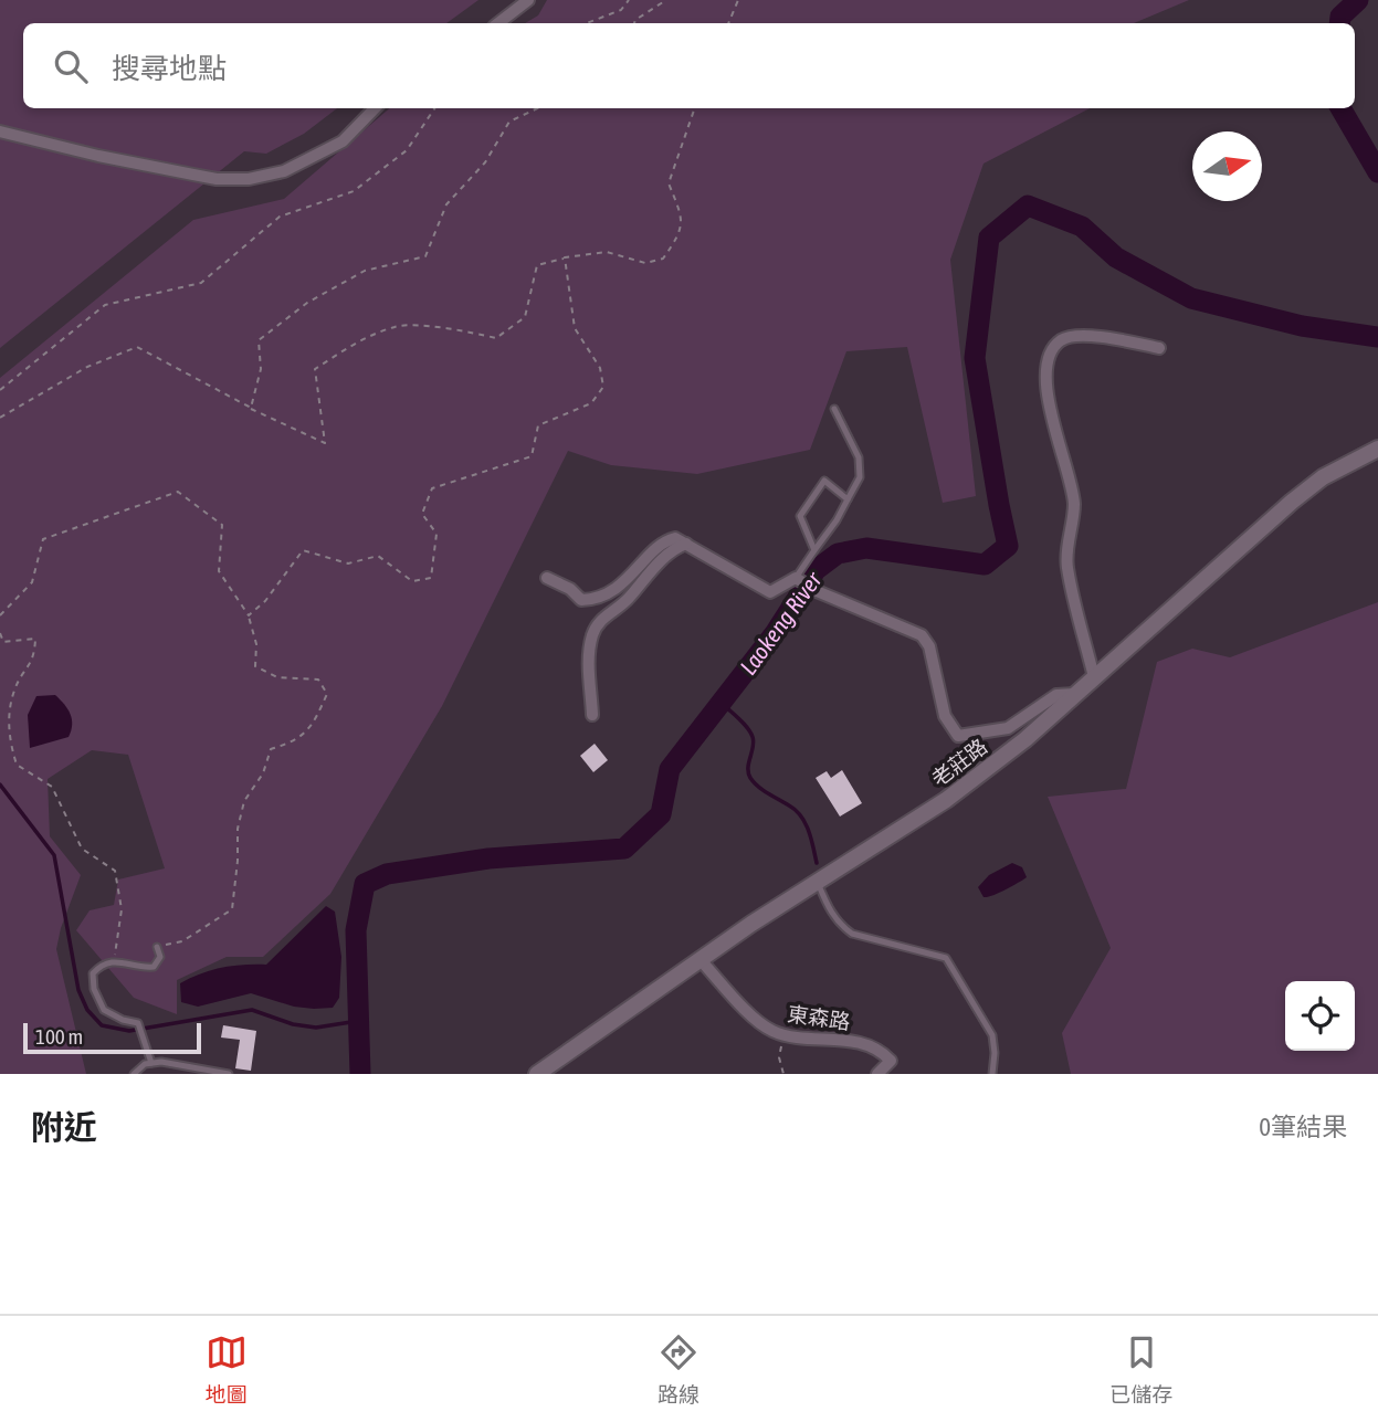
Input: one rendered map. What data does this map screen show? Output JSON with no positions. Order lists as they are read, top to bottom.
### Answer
{
  "streets": {
    "street": ["老莊路", "東森路"]
  },
  "crossings": [
    ["老莊路", "東森路"]
  ],
  "water": ["Laokeng River"],
  "scale_bar": "100 m",
  "north": "right",
  "page": {
    "search": "搜尋地點",
    "scale": "100 m",
    "heading": ["附近", "0筆結果"],
    "nav": ["地圖", "路線", "已儲存"]
  }
}
